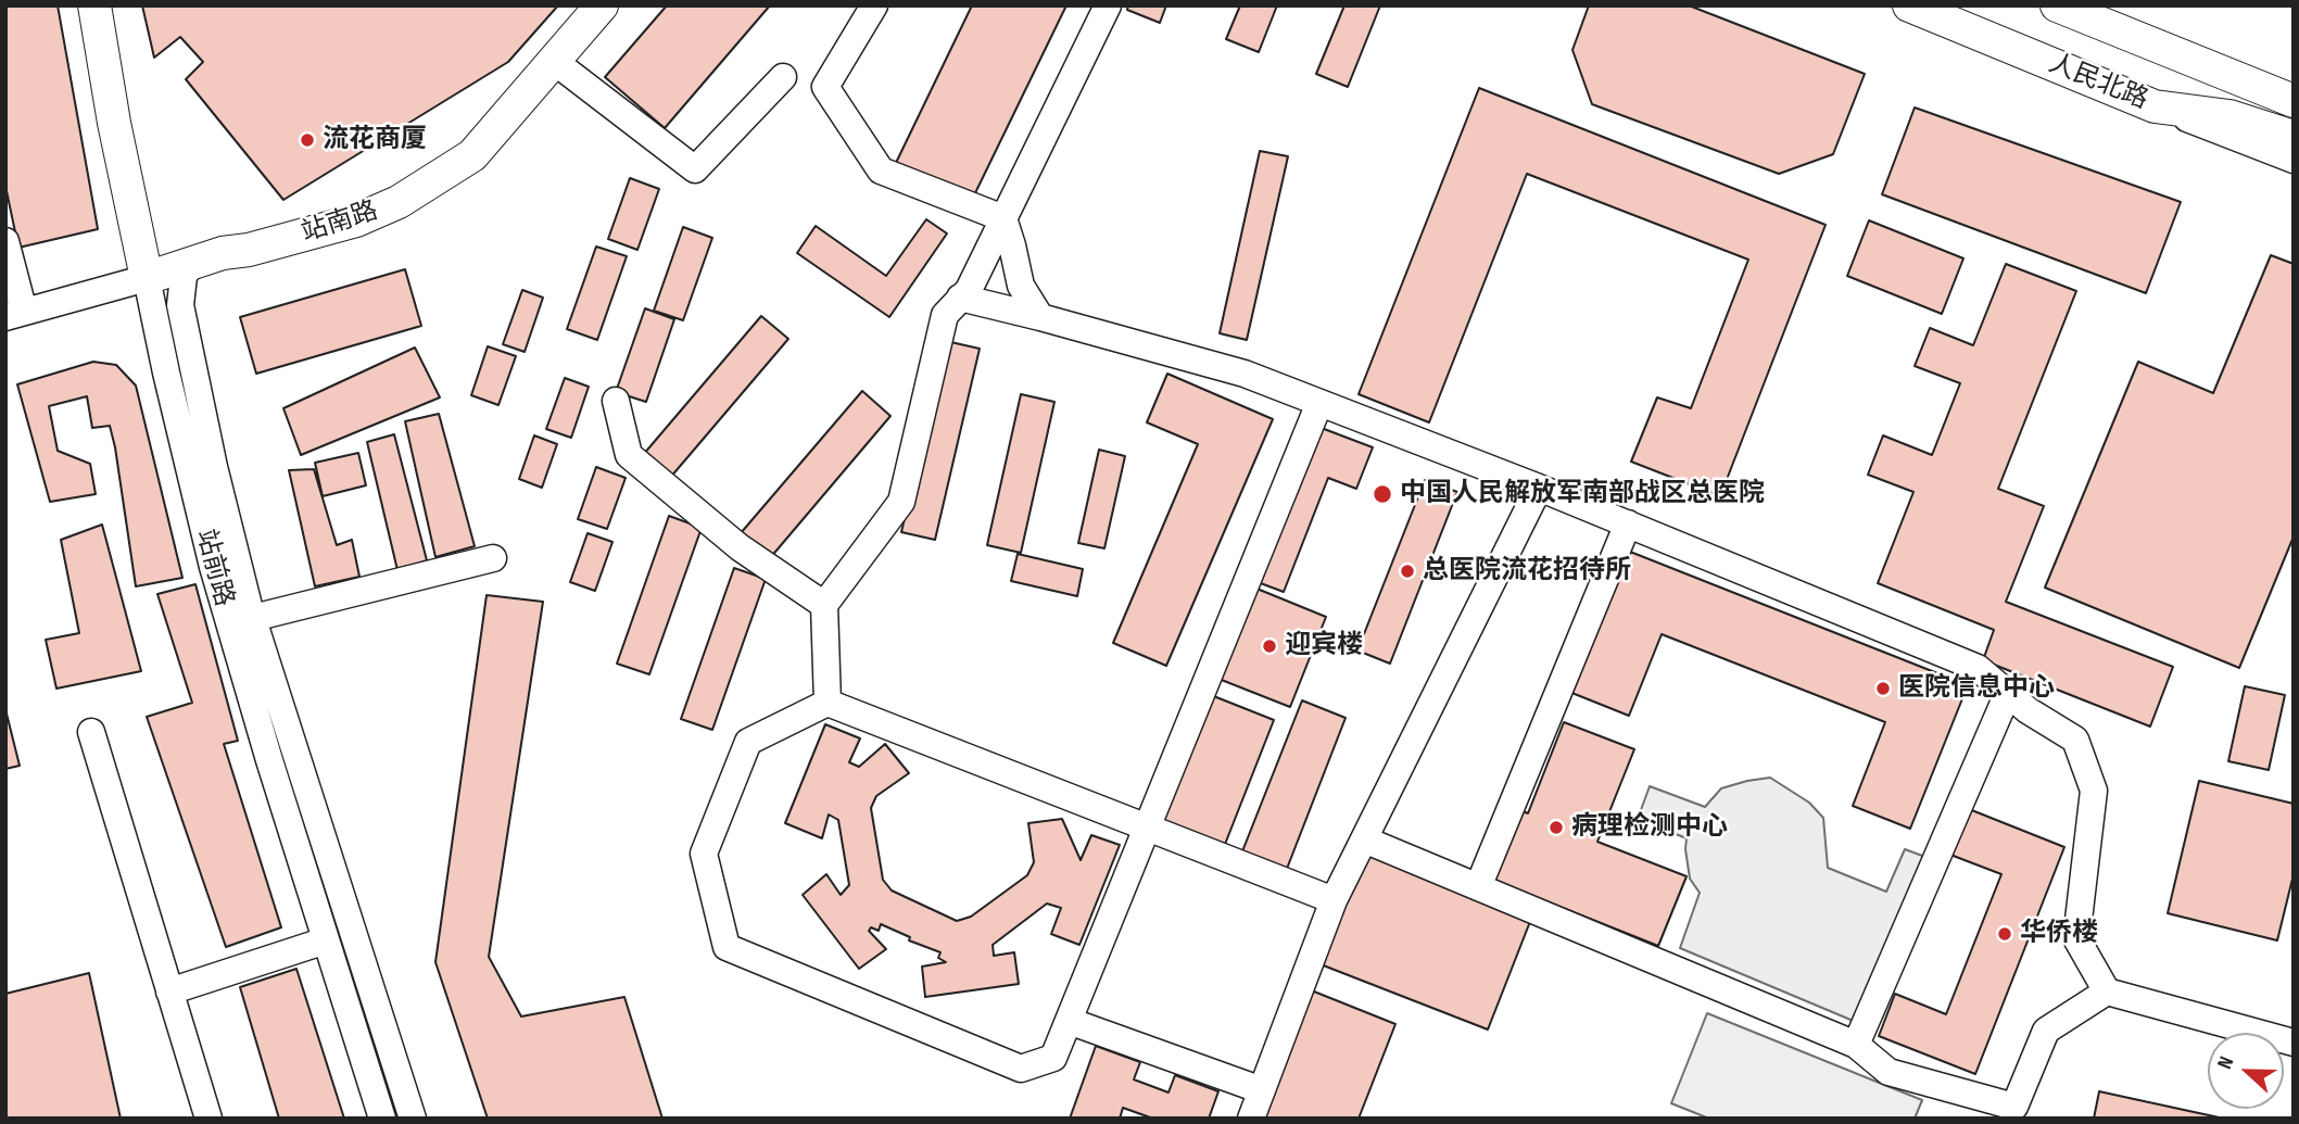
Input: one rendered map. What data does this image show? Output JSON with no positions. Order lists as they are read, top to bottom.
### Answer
{
  "streets": {
    "main road": ["人民北路", "站南路", "站前路"]
  },
  "crossings": [
    ["站南路", "站前路"]
  ],
  "places": [
    "流花商厦",
    "中国人民解放军南部战区总医院",
    "总医院流花招待所",
    "迎宾楼",
    "医院信息中心",
    "病理检测中心",
    "华侨楼"
  ],
  "north": "left"
}
